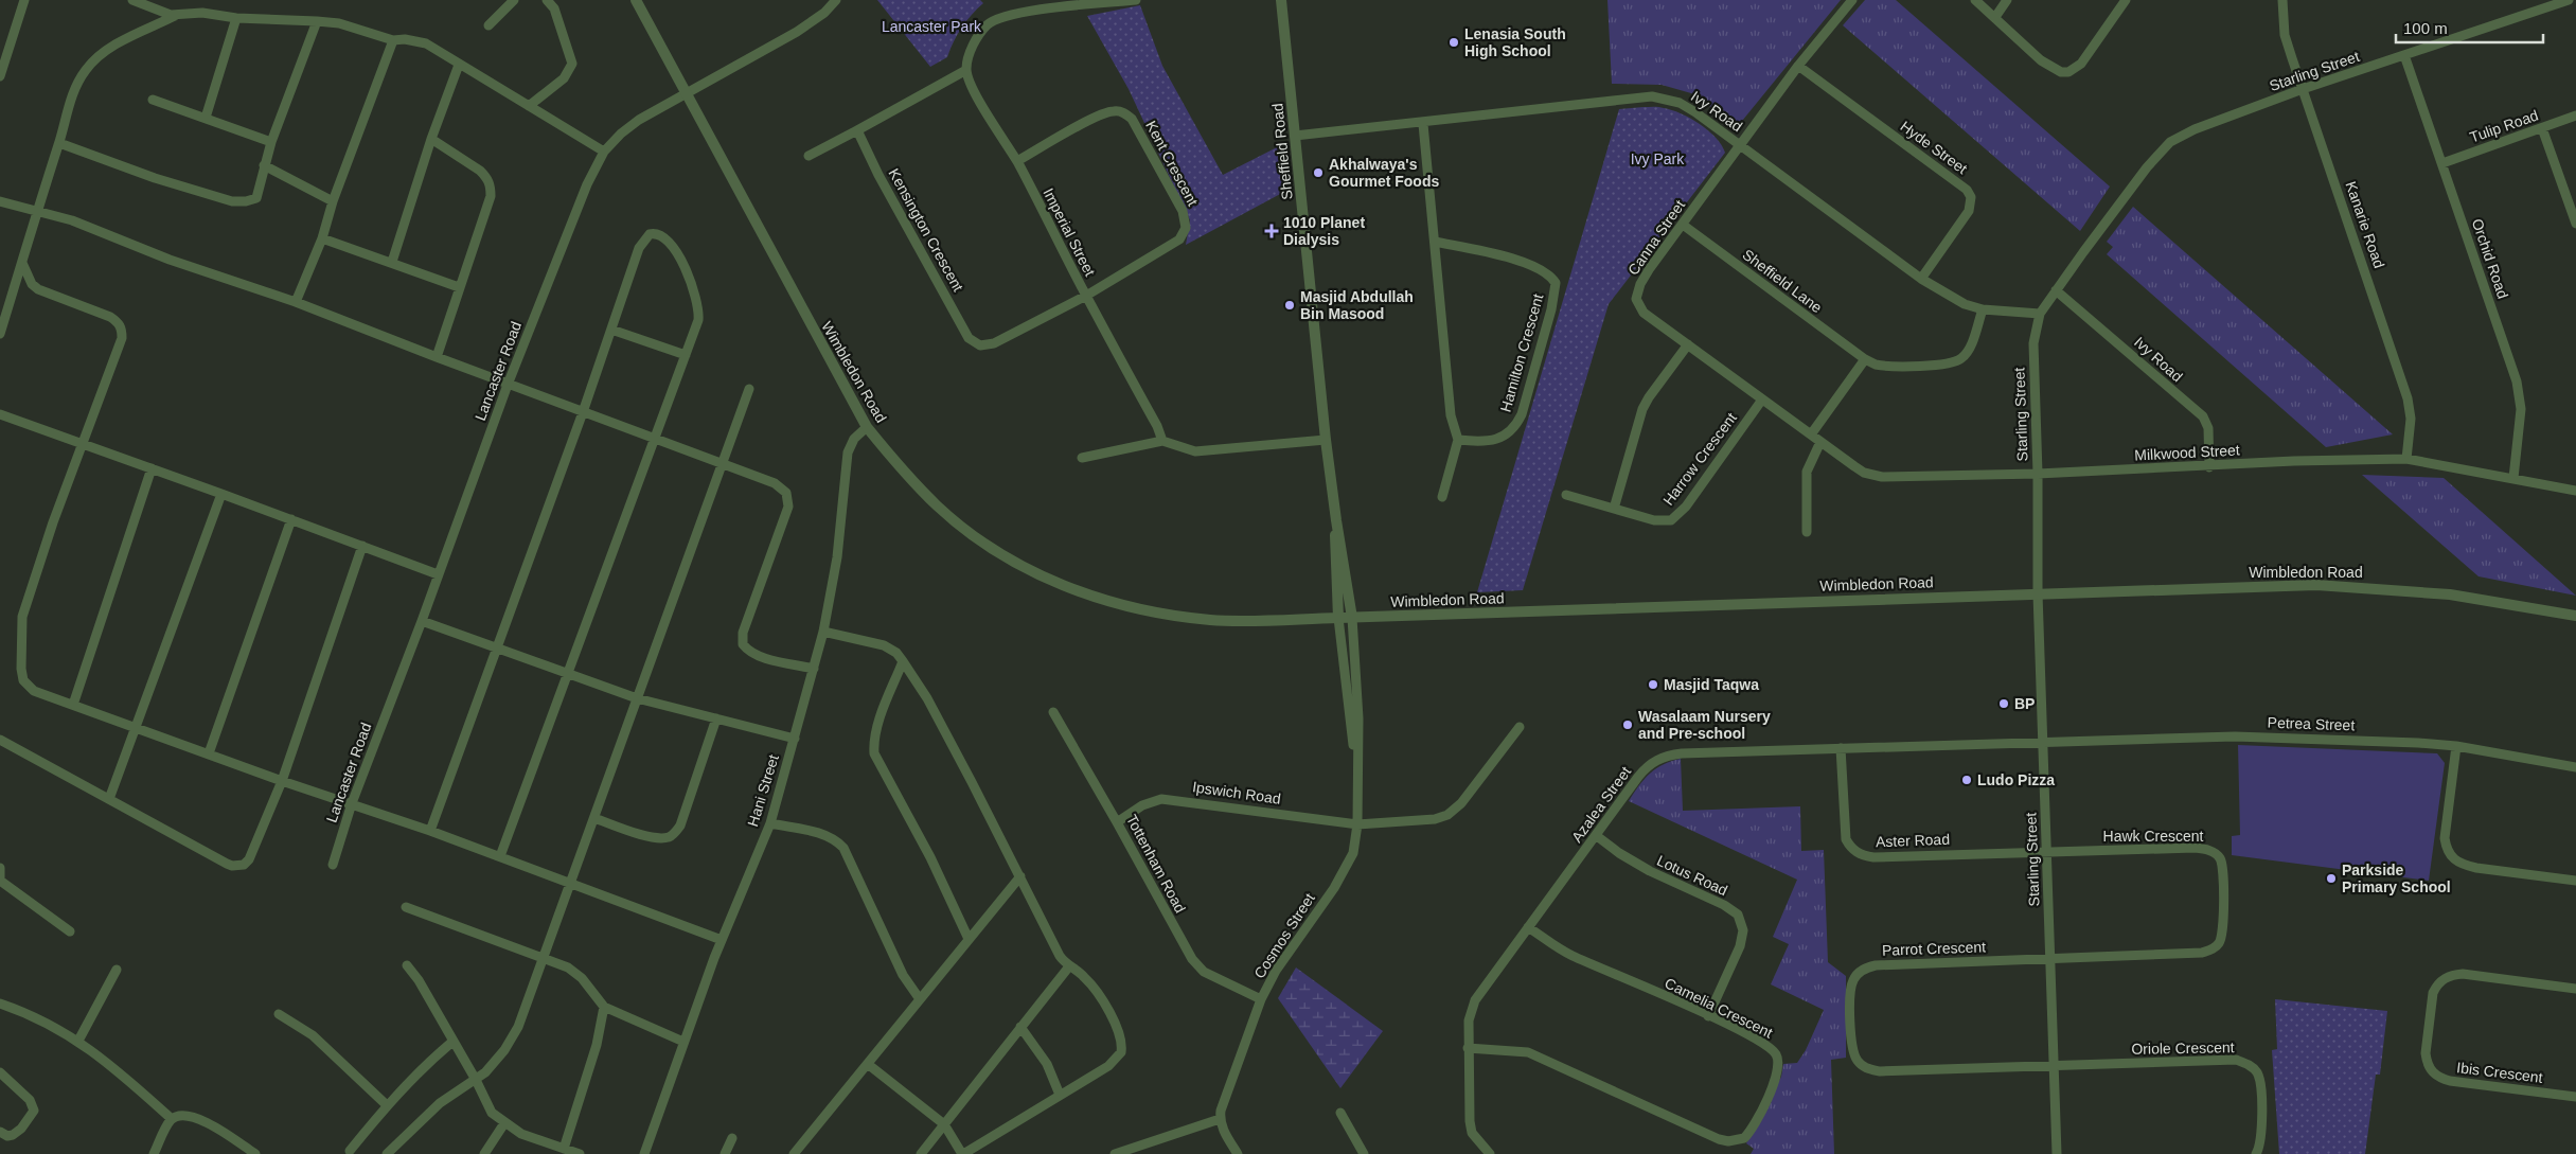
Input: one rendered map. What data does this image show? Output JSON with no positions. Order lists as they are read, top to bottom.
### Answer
{
  "streets": {
    "street": [
      "Starling Street",
      "Ivy Road",
      "Tulip Road",
      "Hyde Street",
      "Sheffield Road",
      "Kent Crescent",
      "Kanarie Road",
      "Kensington Crescent",
      "Imperial Street",
      "Canna Street",
      "Orchid Road",
      "Sheffield Lane",
      "Hamilton Crescent",
      "Lancaster Road",
      "Wimbledon Road",
      "Milkwood Street",
      "Harrow Crescent",
      "Petrea Street",
      "Hani Street",
      "Ipswich Road",
      "Azalea Street",
      "Hawk Crescent",
      "Aster Road",
      "Tottenham Road",
      "Lotus Road",
      "Cosmos Street",
      "Parrot Crescent",
      "Camelia Crescent",
      "Oriole Crescent",
      "Ibis Crescent"
    ]
  },
  "crossings": [
    ["Starling Street", "Ivy Road"],
    ["Starling Street", "Kanarie Road"],
    ["Starling Street", "Orchid Road"],
    ["Starling Street", "Wimbledon Road"],
    ["Starling Street", "Milkwood Street"],
    ["Starling Street", "Petrea Street"],
    ["Starling Street", "Azalea Street"],
    ["Starling Street", "Hawk Crescent"],
    ["Starling Street", "Aster Road"],
    ["Starling Street", "Parrot Crescent"],
    ["Starling Street", "Oriole Crescent"],
    ["Ivy Road", "Hyde Street"],
    ["Ivy Road", "Sheffield Road"],
    ["Ivy Road", "Canna Street"],
    ["Ivy Road", "Milkwood Street"],
    ["Tulip Road", "Orchid Road"],
    ["Hyde Street", "Canna Street"],
    ["Sheffield Road", "Wimbledon Road"],
    ["Sheffield Road", "Cosmos Street"],
    ["Kent Crescent", "Kensington Crescent"],
    ["Kent Crescent", "Imperial Street"],
    ["Kanarie Road", "Milkwood Street"],
    ["Kensington Crescent", "Imperial Street"],
    ["Canna Street", "Sheffield Lane"],
    ["Canna Street", "Milkwood Street"],
    ["Canna Street", "Harrow Crescent"],
    ["Orchid Road", "Milkwood Street"],
    ["Lancaster Road", "Wimbledon Road"],
    ["Wimbledon Road", "Hani Street"],
    ["Wimbledon Road", "Cosmos Street"],
    ["Petrea Street", "Azalea Street"],
    ["Ipswich Road", "Tottenham Road"],
    ["Ipswich Road", "Cosmos Street"],
    ["Azalea Street", "Aster Road"],
    ["Azalea Street", "Lotus Road"],
    ["Azalea Street", "Camelia Crescent"],
    ["Hawk Crescent", "Aster Road"],
    ["Hawk Crescent", "Parrot Crescent"],
    ["Tottenham Road", "Cosmos Street"],
    ["Lotus Road", "Camelia Crescent"],
    ["Parrot Crescent", "Oriole Crescent"]
  ],
  "parks": ["Lancaster Park", "Ivy Park"],
  "places": {
    "other": [
      "Lenasia South High School",
      "Akhalwaya's Gourmet Foods",
      "Masjid Abdullah Bin Masood",
      "Masjid Taqwa",
      "BP",
      "Wasalaam Nursery and Pre-school",
      "Ludo Pizza",
      "Parkside Primary School"
    ],
    "health": ["1010 Planet Dialysis"]
  },
  "scale_bar": "100 m"
}
